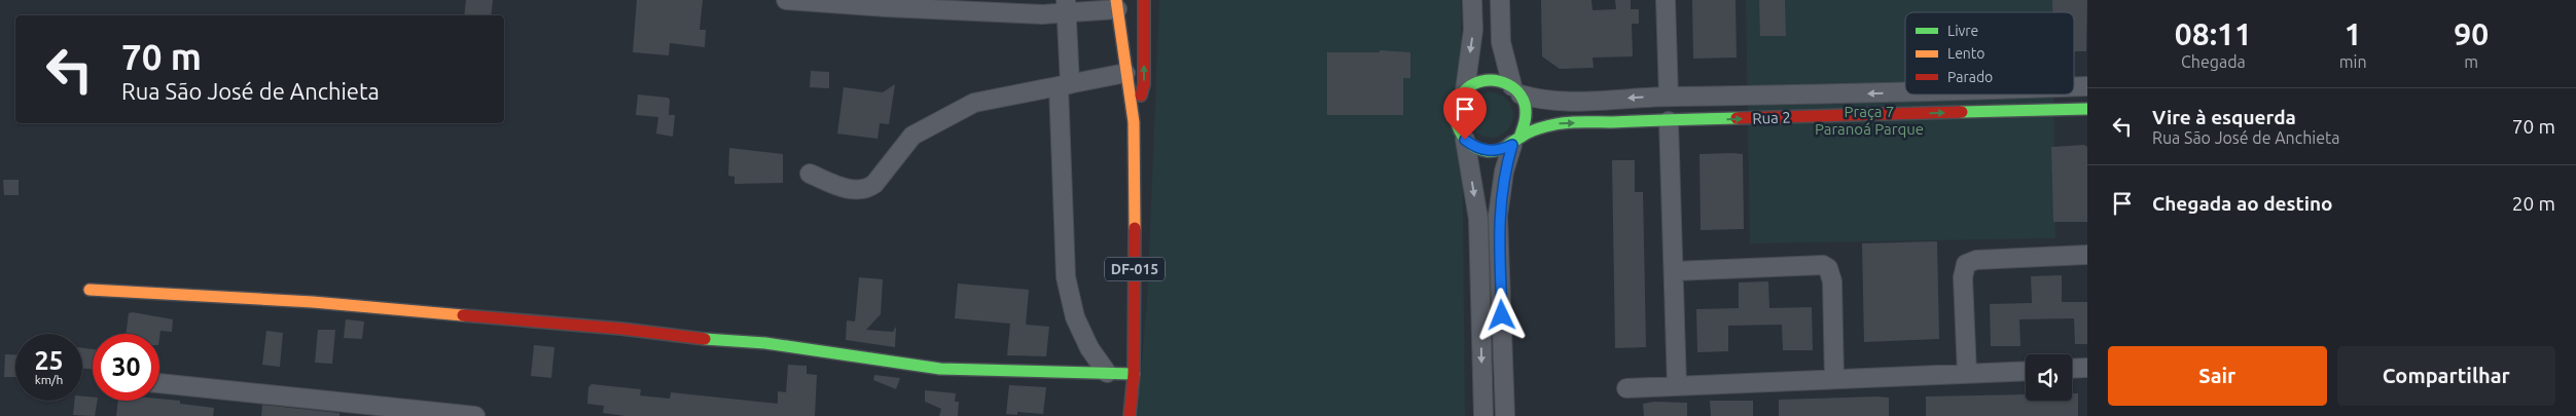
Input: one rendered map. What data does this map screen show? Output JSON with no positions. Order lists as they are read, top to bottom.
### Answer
{
  "streets": {
    "street": ["Rua 2", "DF-015"]
  },
  "parks": ["Praça 7 Paranoá Parque"],
  "legend": ["Livre", "Lento", "Parado"],
  "page": {
    "eta": [
      "08:11",
      "Chegada",
      "1",
      "min",
      "90",
      "m"
    ],
    "turn": ["70 m", "Rua São José de Anchieta"],
    "list": [
      {
        "name": "Vire à esquerda",
        "note": "Rua São José de Anchieta",
        "value": "70 m"
      },
      {
        "name": "Chegada ao destino",
        "value": "20 m"
      }
    ],
    "speed": "25 km/h",
    "limit": "30",
    "buttons": ["Sair", "Compartilhar"]
  }
}
